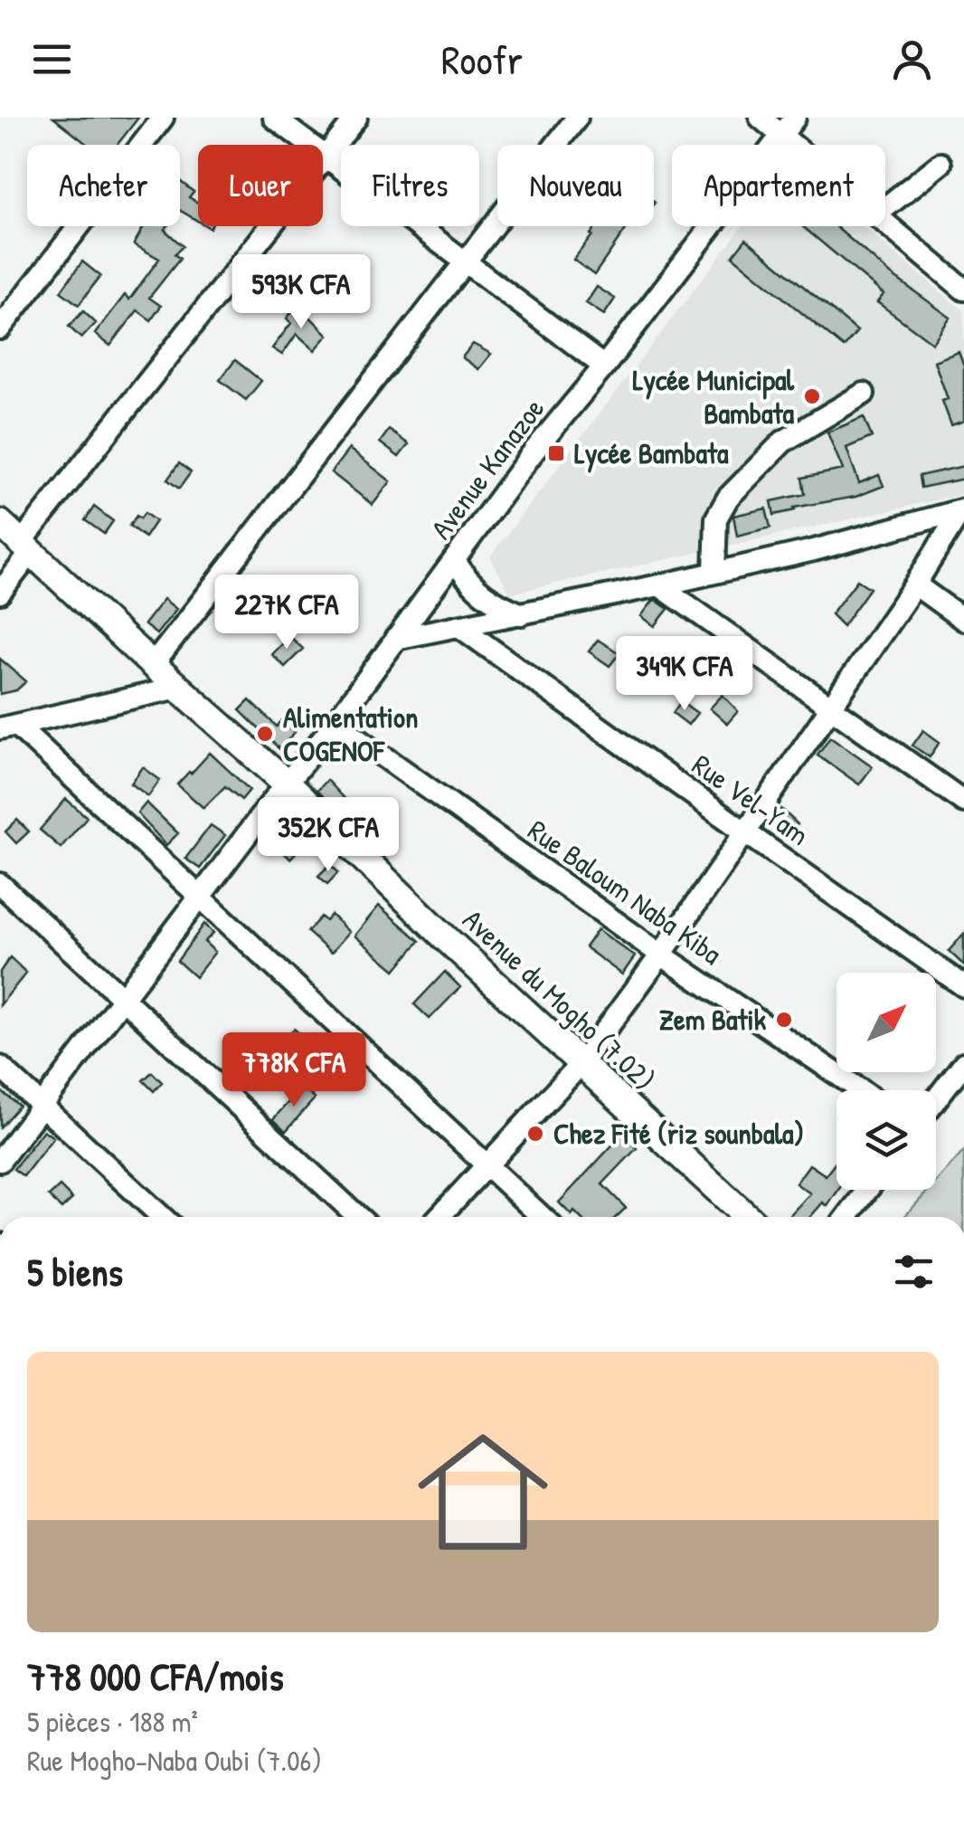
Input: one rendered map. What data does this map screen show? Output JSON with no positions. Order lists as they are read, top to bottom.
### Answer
{
  "streets": {
    "main road": ["Avenue du Mogho (7.02)"],
    "street": ["Avenue Kanazoe", "Rue Vel-Yam", "Rue Baloum Naba Kiba"]
  },
  "crossings": [
    ["Avenue Kanazoe", "Rue Baloum Naba Kiba"],
    ["Avenue Kanazoe", "Avenue du Mogho (7.02)"]
  ],
  "places": {
    "other": [
      "Lycée Municipal Bambata",
      "Alimentation COGENOF",
      "Zem Batik",
      "Chez Fité (riz sounbala)"
    ],
    "transit": ["Lycée Bambata"]
  },
  "north": "top right",
  "page": {
    "header": "Roofr",
    "chip": [
      "Acheter",
      "Louer",
      "Filtres",
      "Nouveau",
      "Appartement"
    ],
    "price": [
      "593K CFA",
      "227K CFA",
      "349K CFA",
      "352K CFA",
      "778K CFA"
    ],
    "heading": "5 biens",
    "list": [
      {
        "name": "778 000 CFA/mois",
        "note": "5 pièces · 188 m² · Rue Mogho-Naba Oubi (7.06)"
      }
    ]
  }
}
